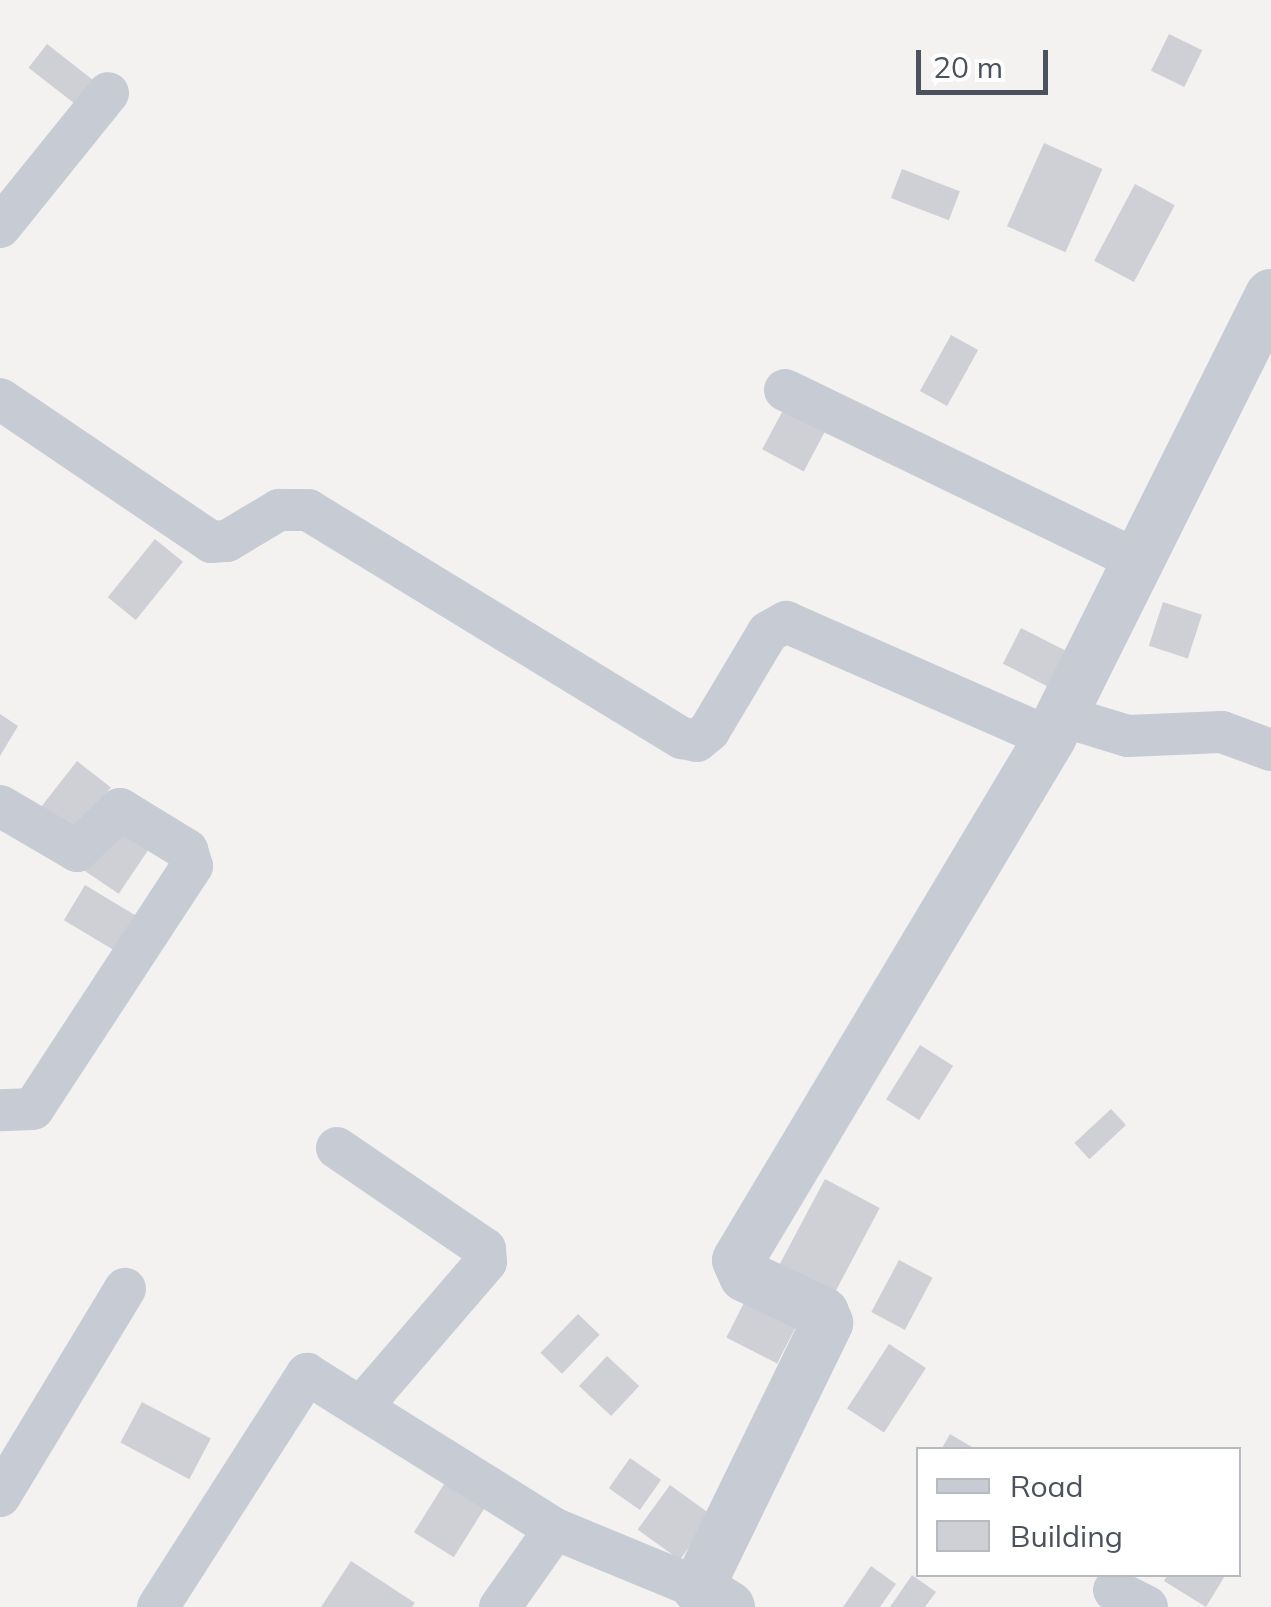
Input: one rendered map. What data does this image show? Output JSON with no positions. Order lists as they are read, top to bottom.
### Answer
{
  "legend": ["Road", "Building"],
  "scale_bar": "20 m"
}
